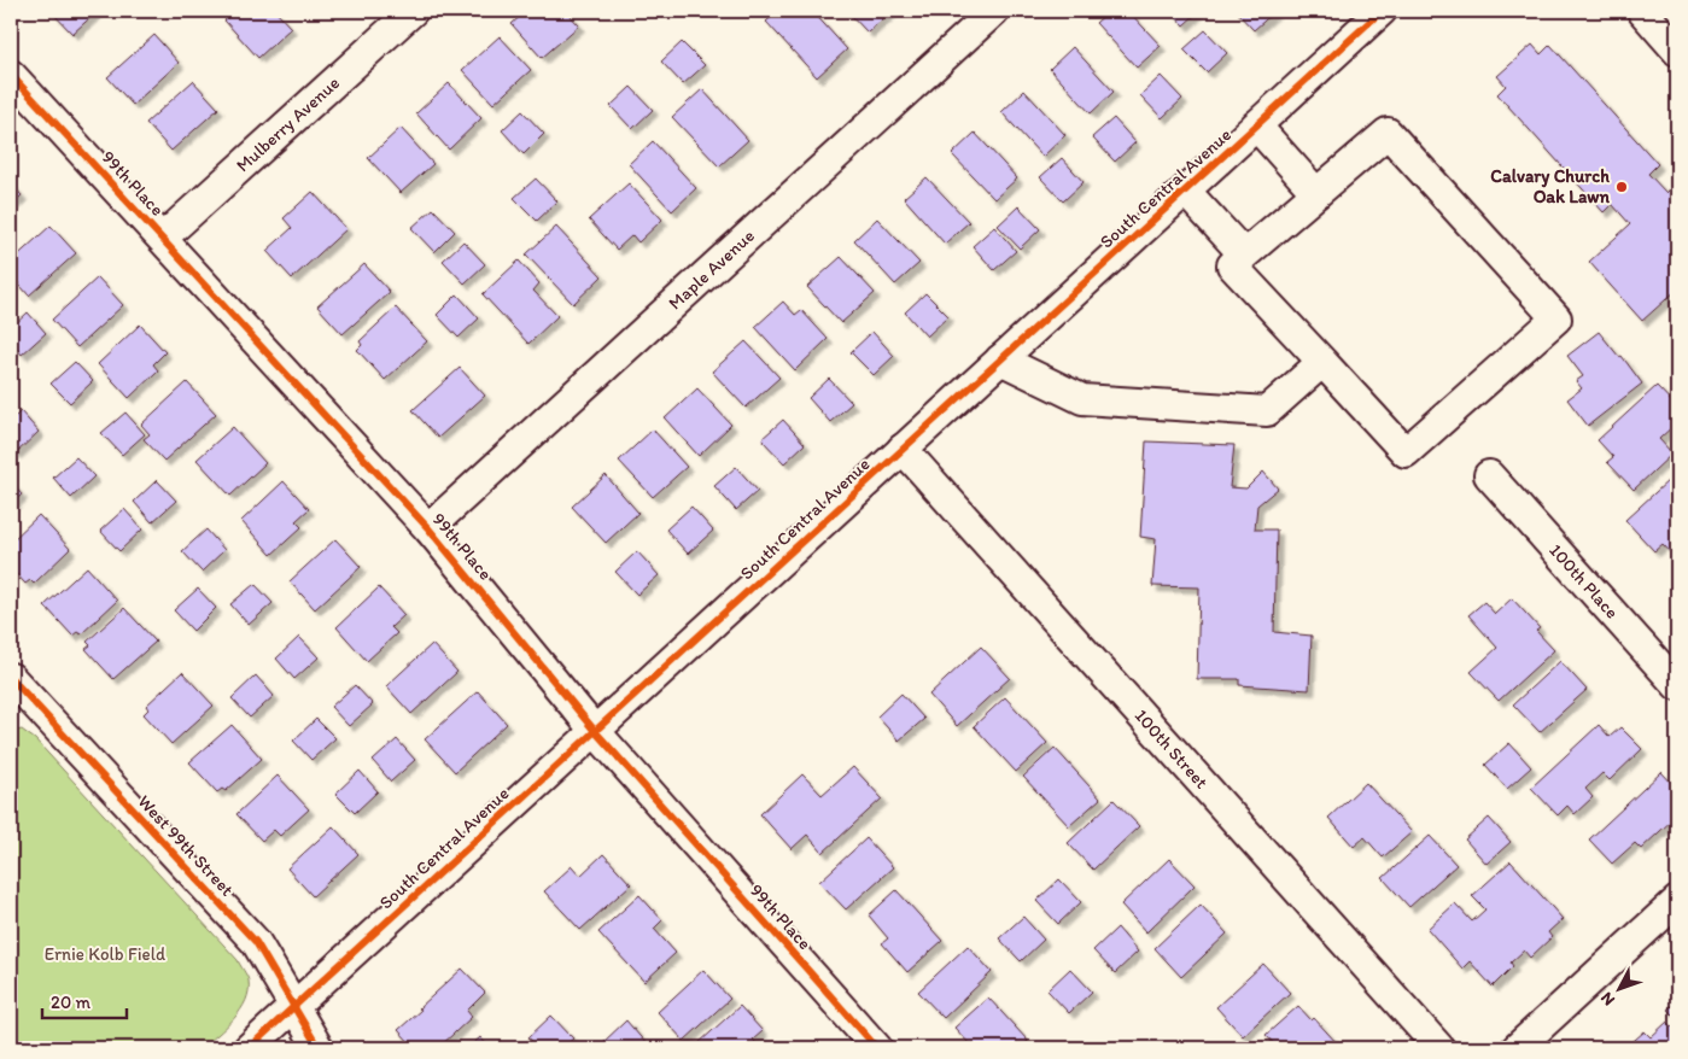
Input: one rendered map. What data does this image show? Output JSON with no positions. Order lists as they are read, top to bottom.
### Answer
{
  "streets": {
    "street": [
      "Mulberry Avenue",
      "99th Place",
      "South Central Avenue",
      "Maple Avenue",
      "100th Place",
      "100th Street",
      "West 99th Street"
    ]
  },
  "crossings": [
    ["Mulberry Avenue", "99th Place"],
    ["99th Place", "South Central Avenue"],
    ["99th Place", "Maple Avenue"],
    ["South Central Avenue", "100th Street"],
    ["South Central Avenue", "West 99th Street"]
  ],
  "parks": ["Ernie Kolb Field"],
  "places": ["Calvary Church Oak Lawn"],
  "scale_bar": "20 m",
  "north": "bottom left"
}
